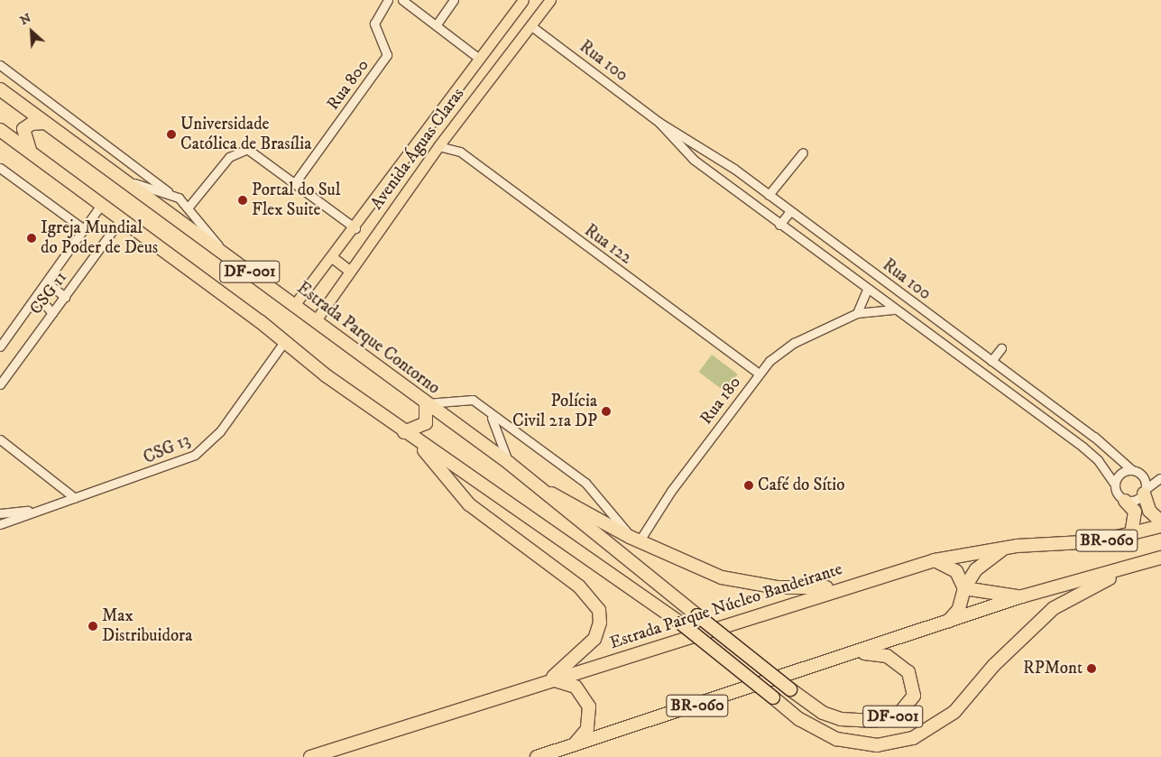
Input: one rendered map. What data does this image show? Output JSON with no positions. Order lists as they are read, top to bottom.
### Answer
{
  "streets": {
    "highway": [
      "DF-001",
      "Estrada Parque Contorno",
      "BR-060",
      "Estrada Parque Núcleo Bandeirante"
    ],
    "main road": ["Avenida Águas Claras"],
    "street": [
      "Rua 100",
      "Rua 800",
      "Rua 122",
      "CSG 11",
      "Rua 180",
      "CSG 13"
    ]
  },
  "crossings": [
    ["Rua 100", "Avenida Águas Claras"],
    ["Rua 100", "Rua 180"],
    ["Avenida Águas Claras", "Rua 122"],
    ["Avenida Águas Claras", "Estrada Parque Contorno"],
    ["Rua 122", "Rua 180"],
    ["DF-001", "CSG 11"],
    ["DF-001", "Estrada Parque Contorno"],
    ["DF-001", "CSG 13"],
    ["DF-001", "BR-060"]
  ],
  "places": [
    "Universidade Católica de Brasília",
    "Portal do Sul Flex Suite",
    "Igreja Mundial do Poder de Deus",
    "Polícia Civil 21a DP",
    "Café do Sítio",
    "Max Distribuidora",
    "RPMont"
  ],
  "north": "top left"
}
